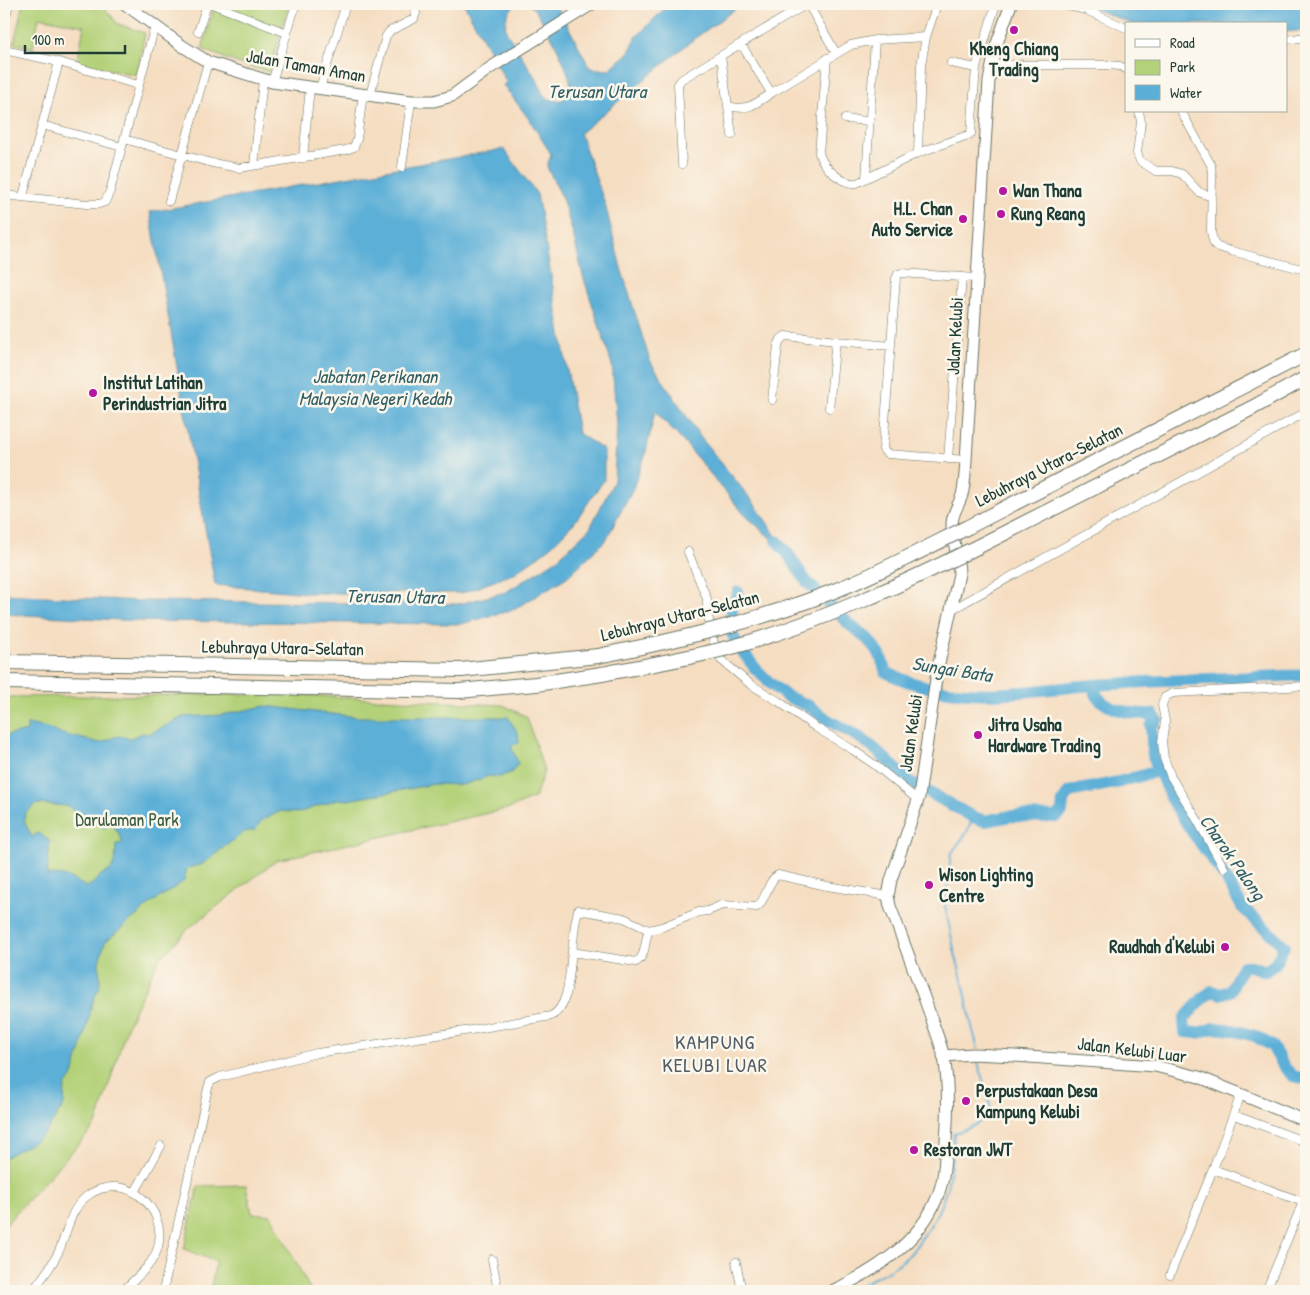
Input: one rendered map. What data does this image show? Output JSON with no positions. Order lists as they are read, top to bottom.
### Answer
{
  "streets": {
    "highway": ["Lebuhraya Utara–Selatan"],
    "main road": ["Jalan Taman Aman", "Jalan Kelubi", "Jalan Kelubi Luar"]
  },
  "crossings": [
    ["Jalan Kelubi", "Jalan Kelubi Luar"]
  ],
  "districts": ["KAMPUNG KELUBI LUAR"],
  "water": [
    "Terusan Utara",
    "Jabatan Perikanan Malaysia Negeri Kedah",
    "Sungai Bata",
    "Charok Palong"
  ],
  "parks": ["Darulaman Park"],
  "places": [
    "Kheng Chiang Trading",
    "Wan Thana",
    "Rung Reang",
    "H.L. Chan Auto Service",
    "Institut Latihan Perindustrian Jitra",
    "Jitra Usaha Hardware Trading",
    "Wison Lighting Centre",
    "Raudhah d'Kelubi",
    "Perpustakaan Desa Kampung Kelubi",
    "Restoran JWT"
  ],
  "legend": ["Road", "Park", "Water"],
  "scale_bar": "100 m"
}
